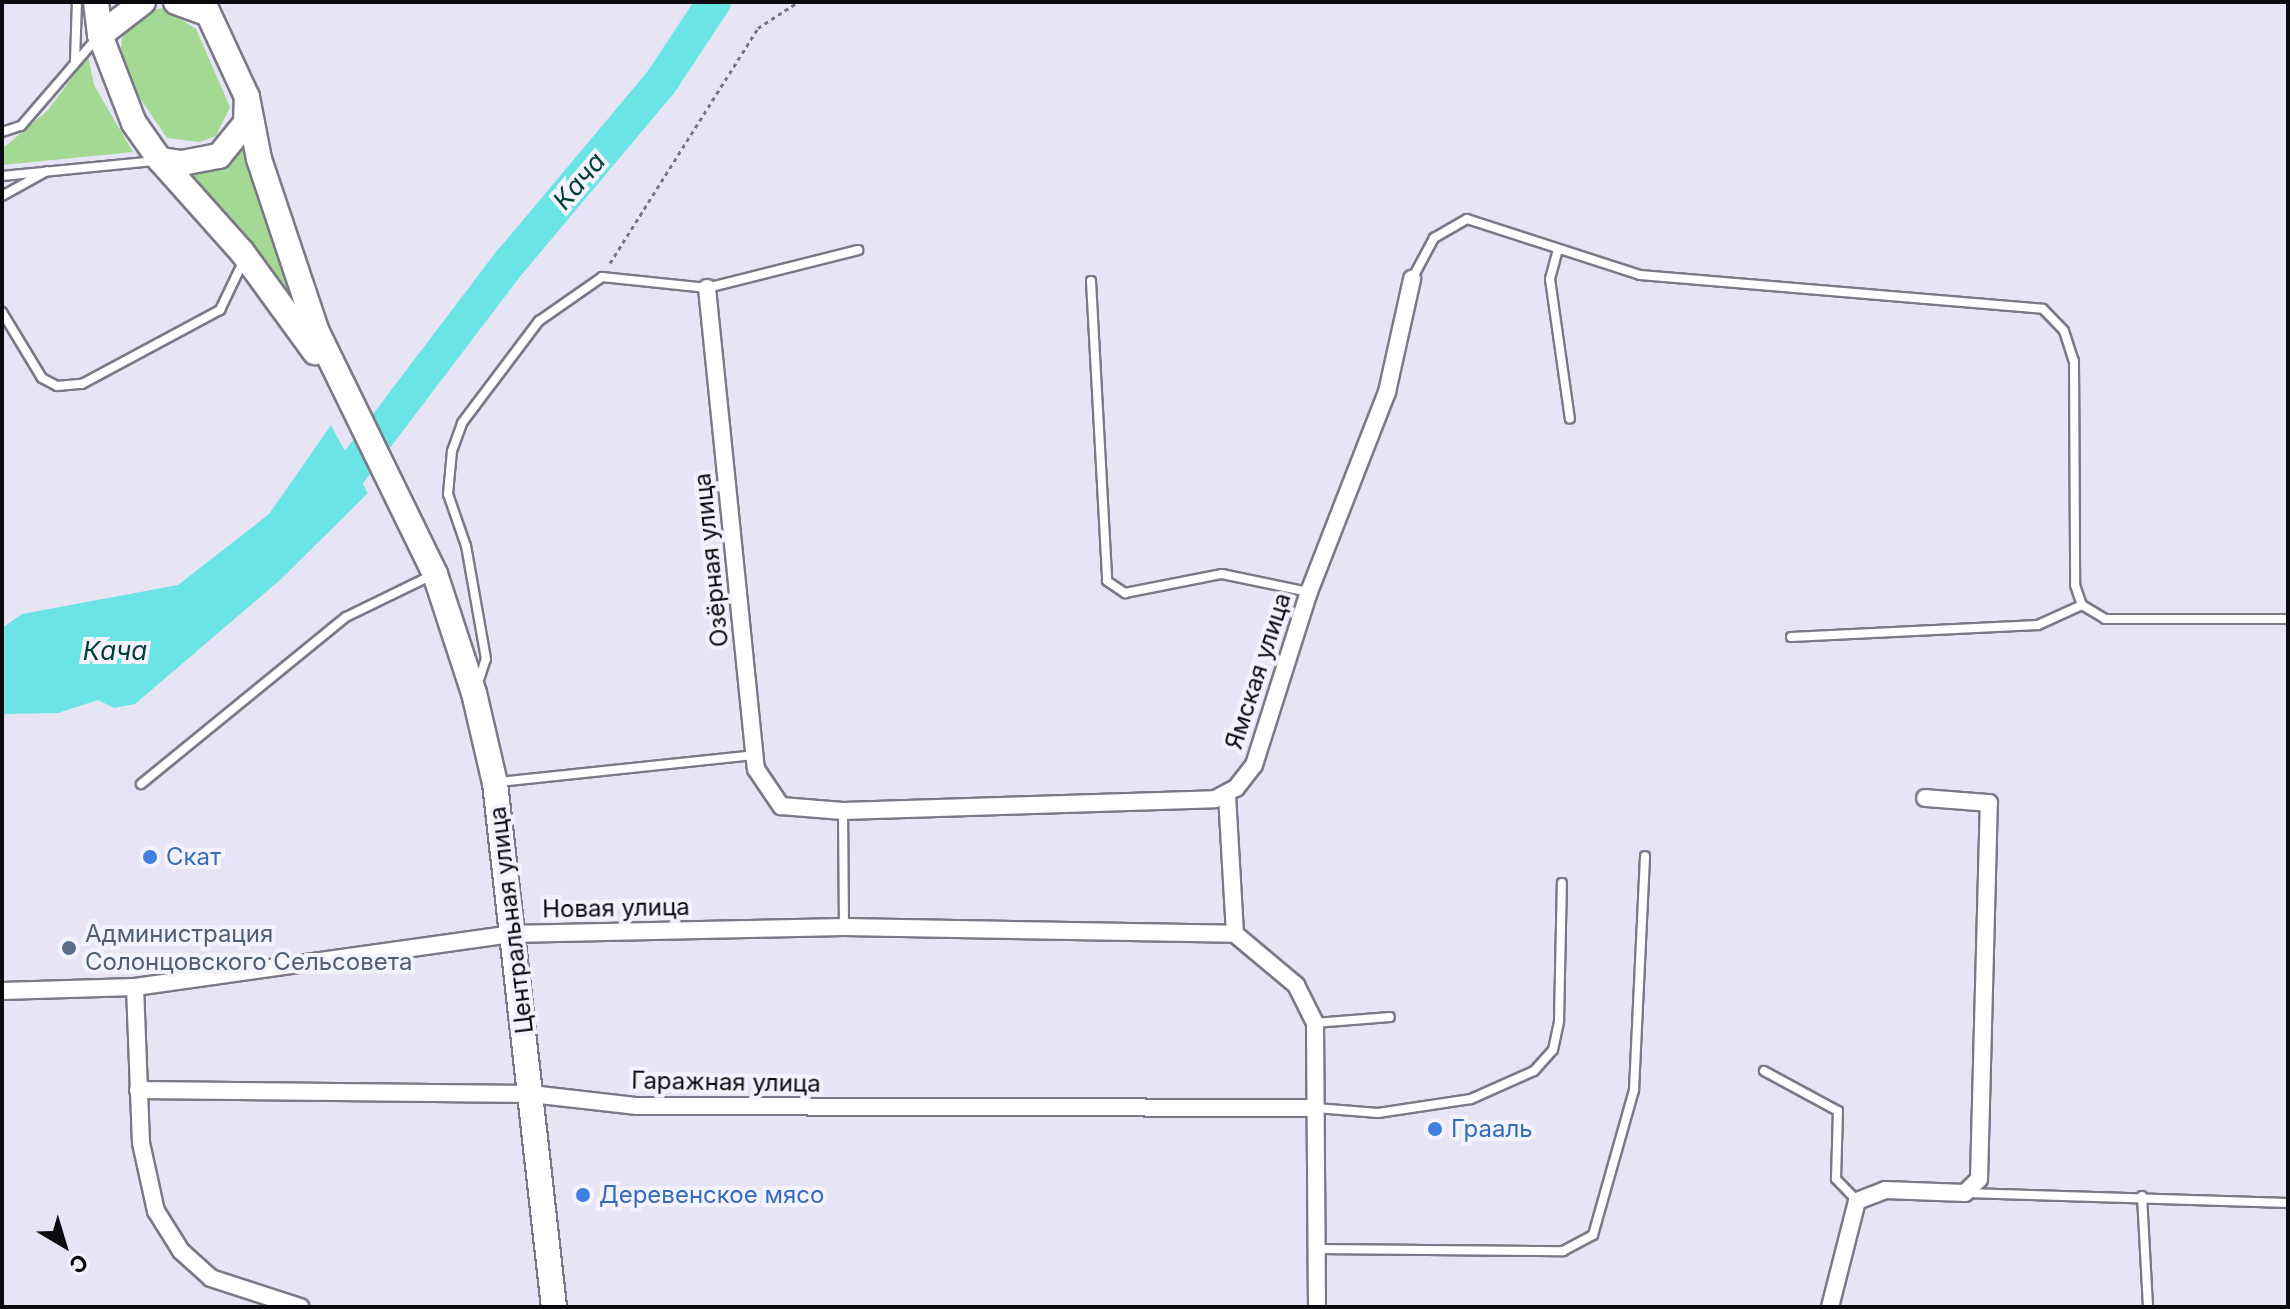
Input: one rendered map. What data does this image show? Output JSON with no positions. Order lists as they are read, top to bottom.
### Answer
{
  "streets": {
    "street": [
      "Озёрная улица",
      "Ямская улица",
      "Новая улица",
      "Центральная улица",
      "Гаражная улица"
    ]
  },
  "crossings": [
    ["Новая улица", "Центральная улица"],
    ["Центральная улица", "Гаражная улица"]
  ],
  "water": ["Кача"],
  "places": [
    "Скат",
    "Администрация Солонцовского Сельсовета",
    "Грааль",
    "Деревенское мясо"
  ],
  "north": "bottom right"
}
